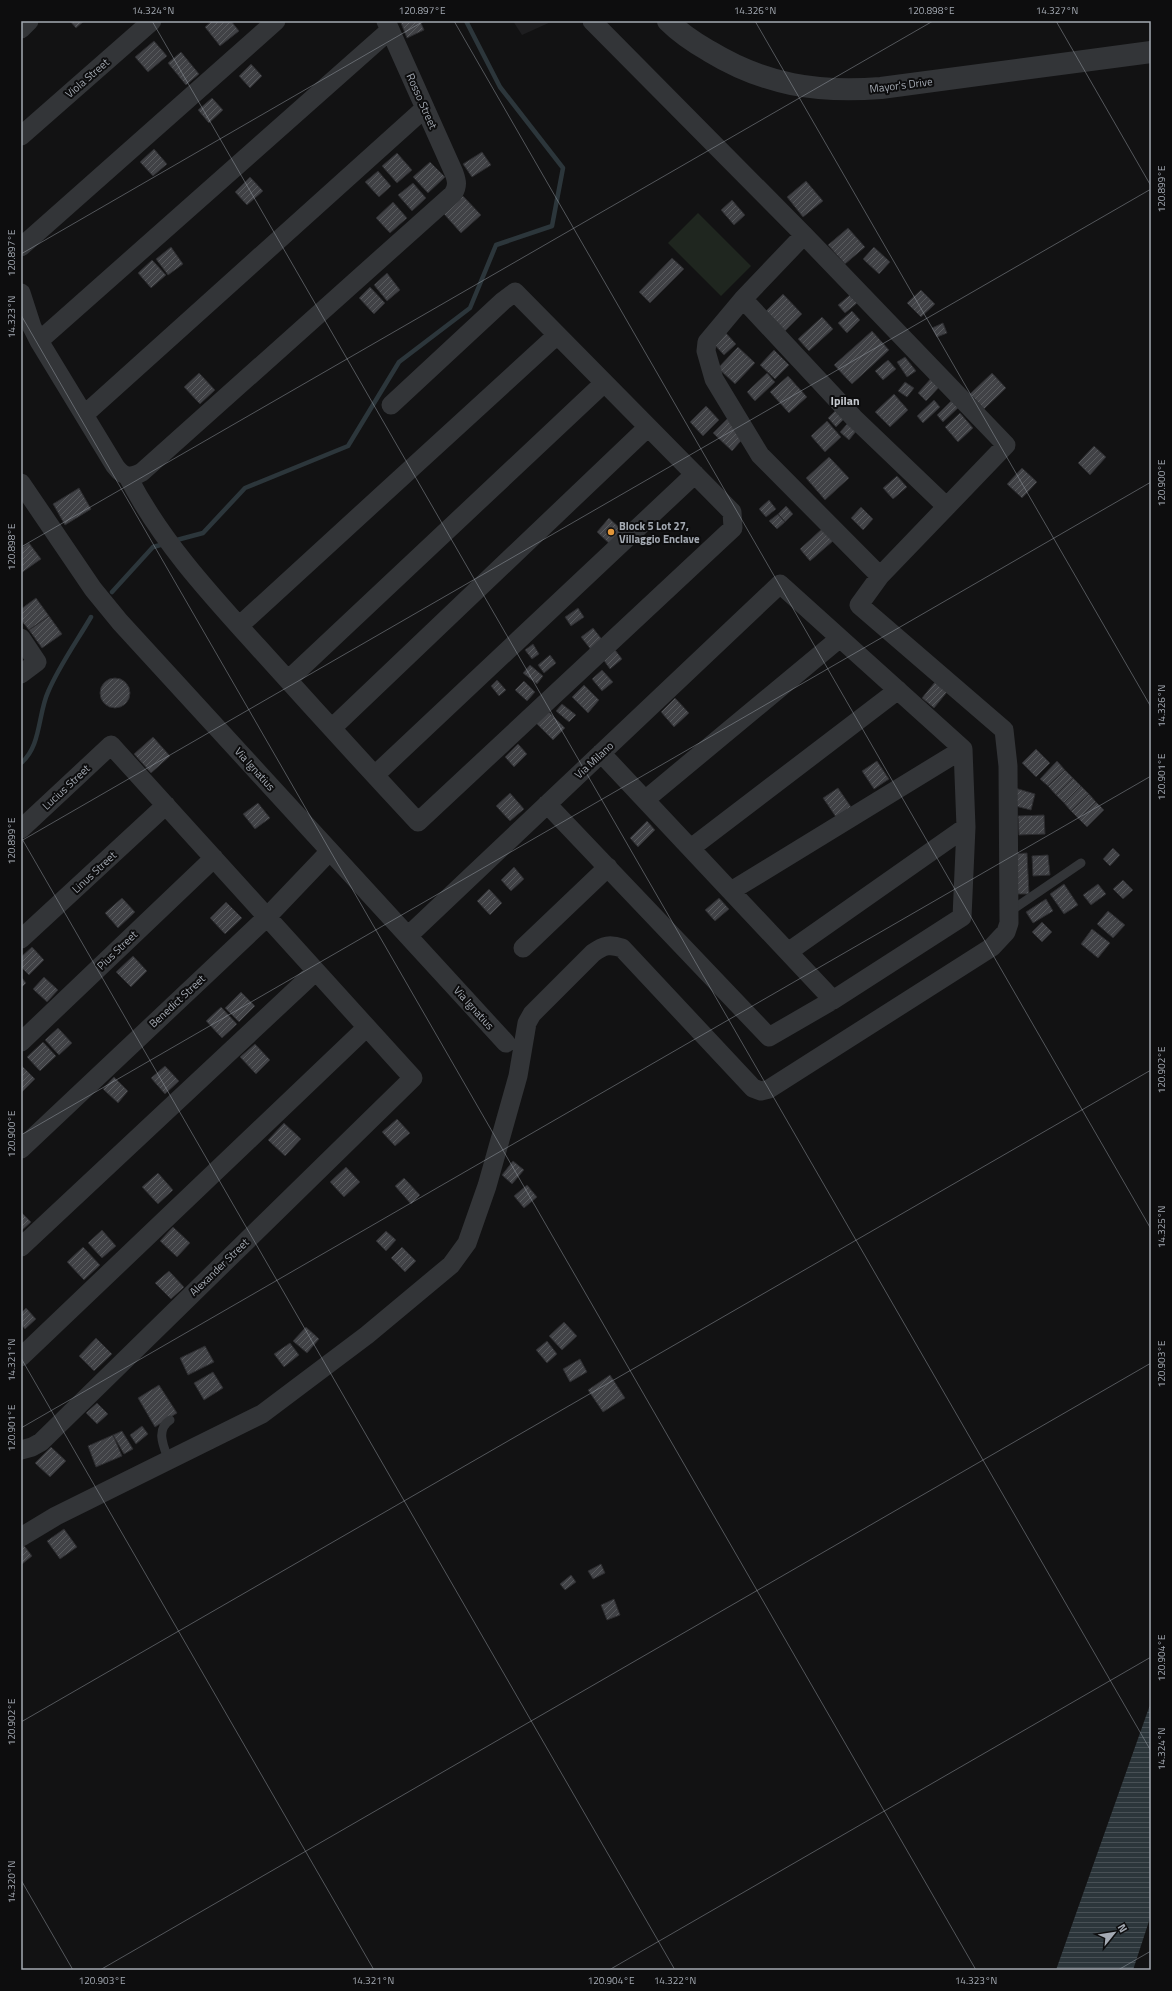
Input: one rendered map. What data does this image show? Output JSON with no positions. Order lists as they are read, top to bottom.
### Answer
{
  "streets": {
    "street": [
      "Viola Street",
      "Mayor's Drive",
      "Rosso Street",
      "Via Milano",
      "Via Ignatius",
      "Lucius Street",
      "Linus Street",
      "Pius Street",
      "Benedict Street",
      "Alexander Street"
    ]
  },
  "crossings": [
    ["Via Milano", "Via Ignatius"],
    ["Via Ignatius", "Benedict Street"],
    ["Lucius Street", "Linus Street"]
  ],
  "districts": ["Ipilan"],
  "places": ["Block 5 Lot 27, Villaggio Enclave"],
  "north": "top right",
  "coordinates": [
    "14.324°N",
    "120.897°E",
    "14.326°N",
    "120.898°E",
    "14.327°N",
    "120.899°E",
    "14.323°N",
    "120.900°E",
    "120.901°E",
    "120.902°E",
    "14.325°N",
    "14.321°N",
    "120.903°E",
    "120.904°E",
    "14.320°N",
    "14.322°N"
  ]
}
